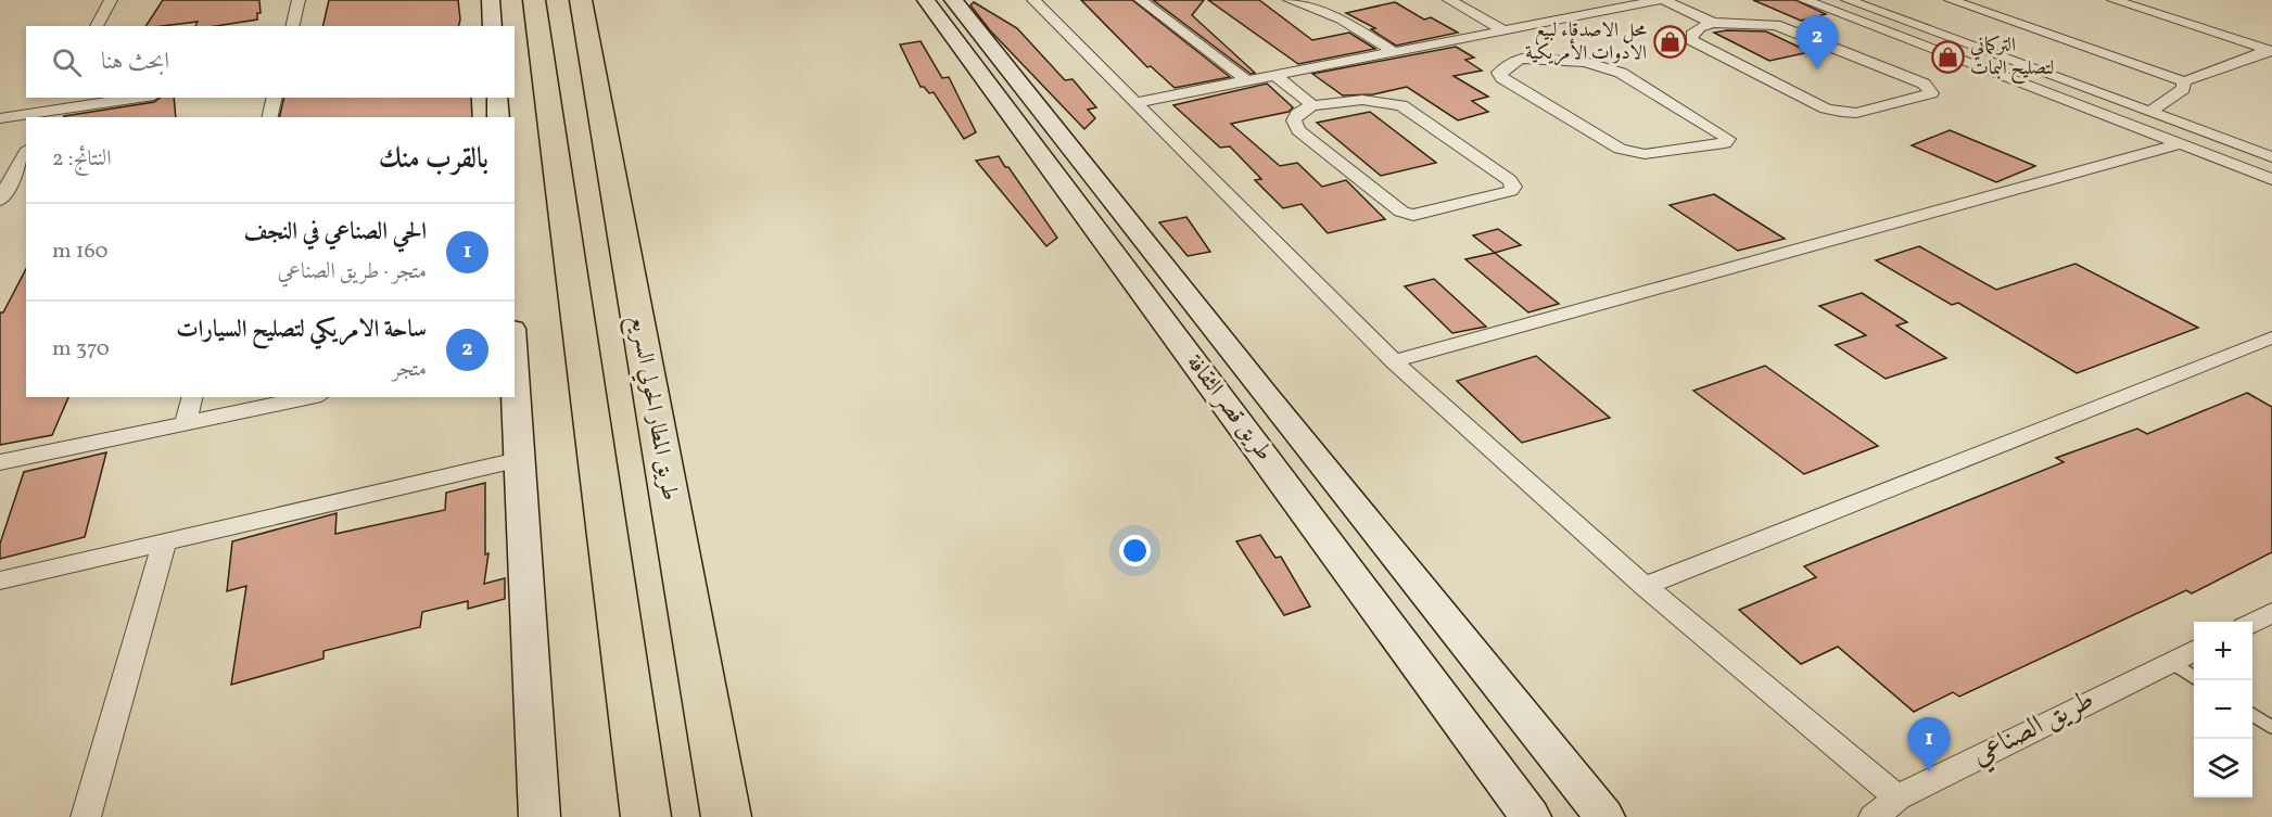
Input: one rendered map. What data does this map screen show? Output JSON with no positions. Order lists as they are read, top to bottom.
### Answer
{
  "streets": {
    "highway": ["طريق المطار الحولي السريع"],
    "street": ["طريق قصر الثقافة", "طريق الصناعي"]
  },
  "places": {
    "shop": ["محل الاصدقاء لبيع الادوات الأمريكية", "التركماني لتصليح البمات"]
  },
  "page": {
    "pins": ["2", "1"],
    "search": "ابحث هنا",
    "heading": ["بالقرب منك", "النتائج: 2"],
    "list": [
      {
        "mark": "1",
        "name": "الحي الصناعي في النجف",
        "note": "متجر · طريق الصناعي",
        "value": "160 m"
      },
      {
        "mark": "2",
        "name": "ساحة الامريكي لتصليح السيارات",
        "note": "متجر",
        "value": "370 m"
      }
    ],
    "map_buttons": ["+", "−"]
  }
}
